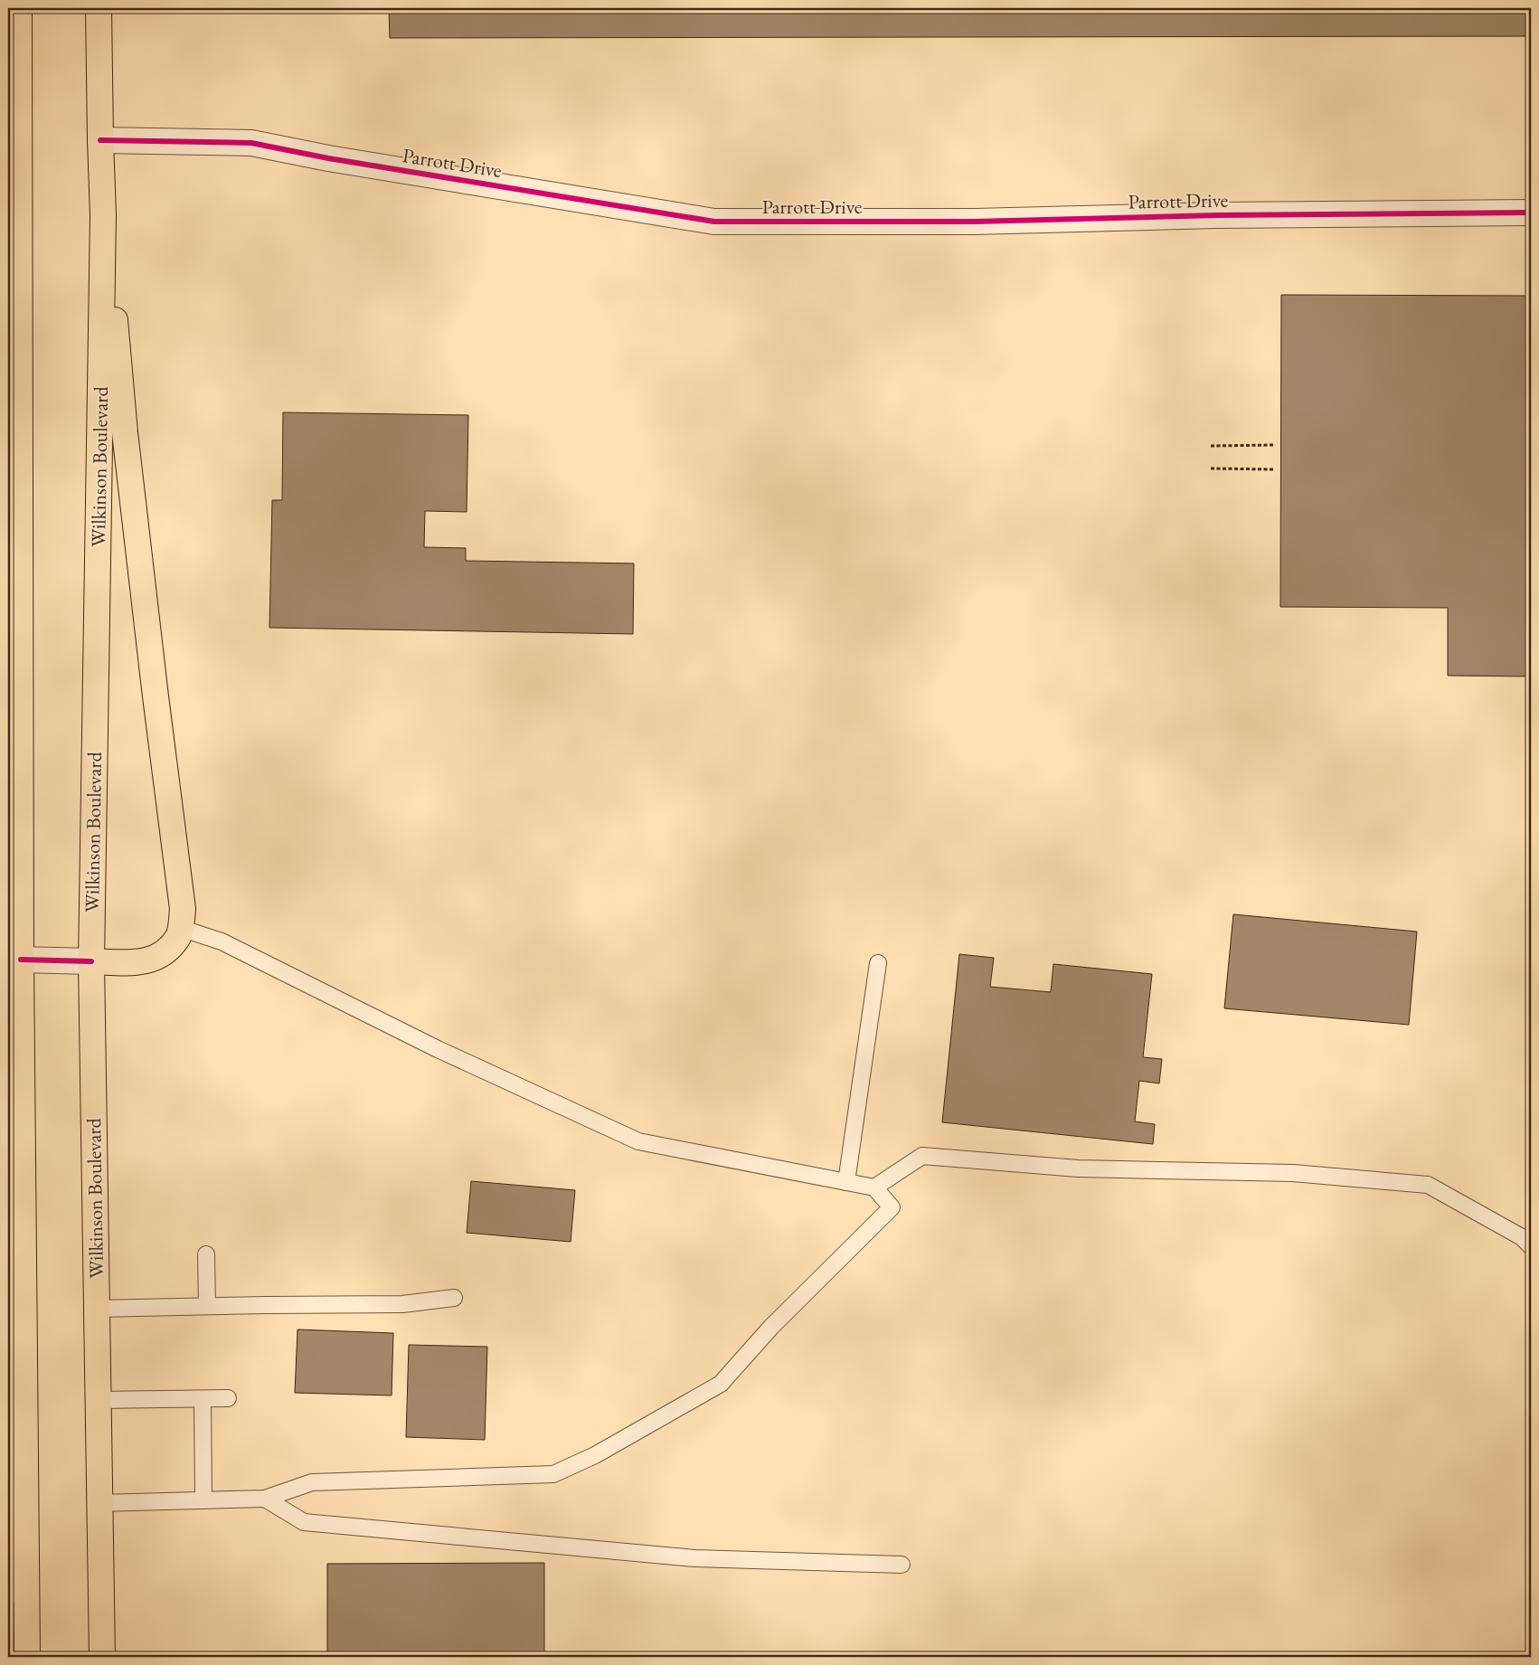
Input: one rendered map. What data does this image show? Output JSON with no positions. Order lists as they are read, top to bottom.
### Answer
{
  "streets": {
    "main road": ["Wilkinson Boulevard"],
    "street": ["Parrott Drive"]
  },
  "crossings": [
    ["Parrott Drive", "Wilkinson Boulevard"]
  ]
}
